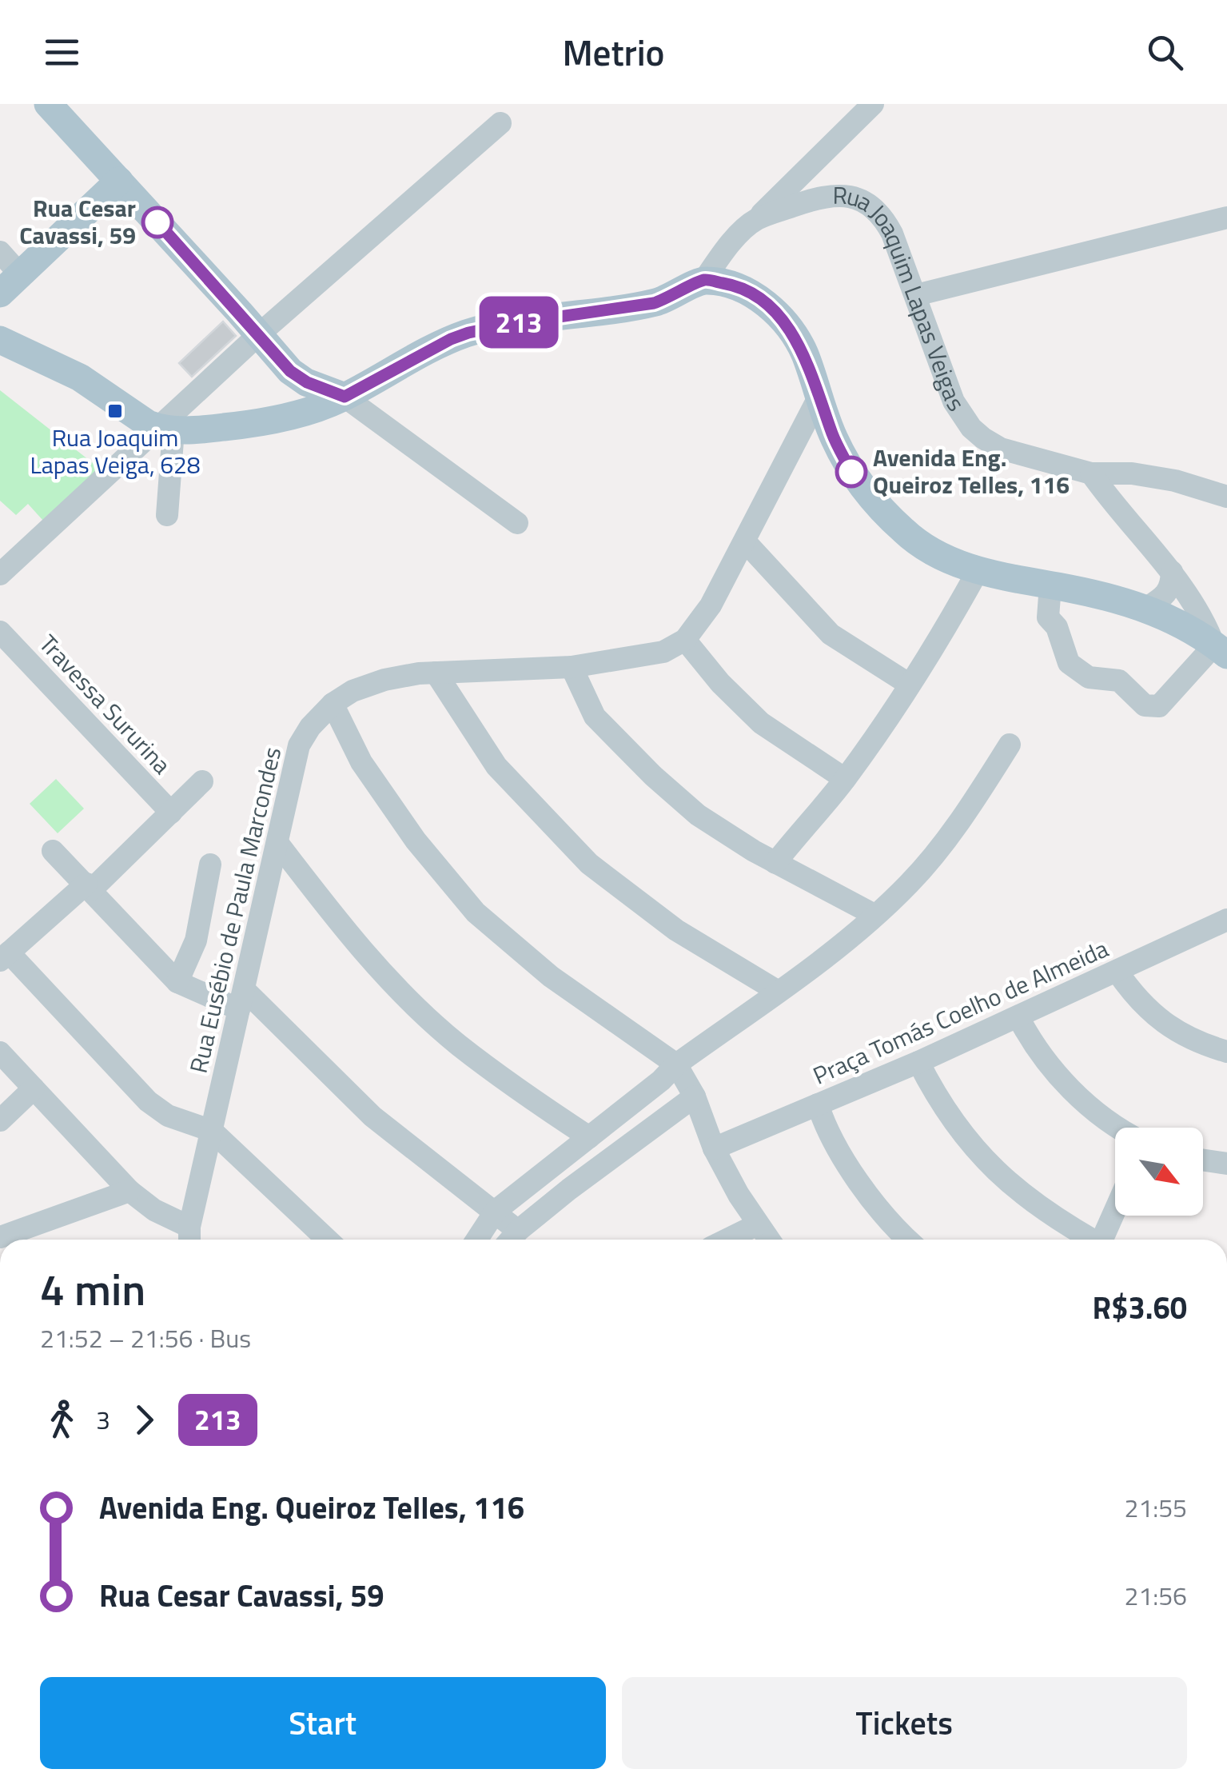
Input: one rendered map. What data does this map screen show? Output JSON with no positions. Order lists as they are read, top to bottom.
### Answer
{
  "streets": {
    "main road": ["Rua Joaquim Lapas Veigas"],
    "street": ["Travessa Sururina", "Rua Eusébio de Paula Marcondes", "Praça Tomás Coelho de Almeida"]
  },
  "places": {
    "other": ["Rua Cesar Cavassi, 59", "Avenida Eng. Queiroz Telles, 116"],
    "transit": ["Rua Joaquim Lapas Veiga, 628"]
  },
  "lines": ["bus line 213"],
  "north": "bottom right",
  "page": {
    "header": "Metrio",
    "on_map": "213",
    "heading": ["4 min", "21:52 – 21:56 · Bus", "R$3.60"],
    "legs": ["3", "213"],
    "list": [
      {
        "name": "Avenida Eng. Queiroz Telles, 116",
        "value": "21:55"
      },
      {
        "name": "Rua Cesar Cavassi, 59",
        "value": "21:56"
      }
    ],
    "buttons": ["Start", "Tickets"]
  }
}
